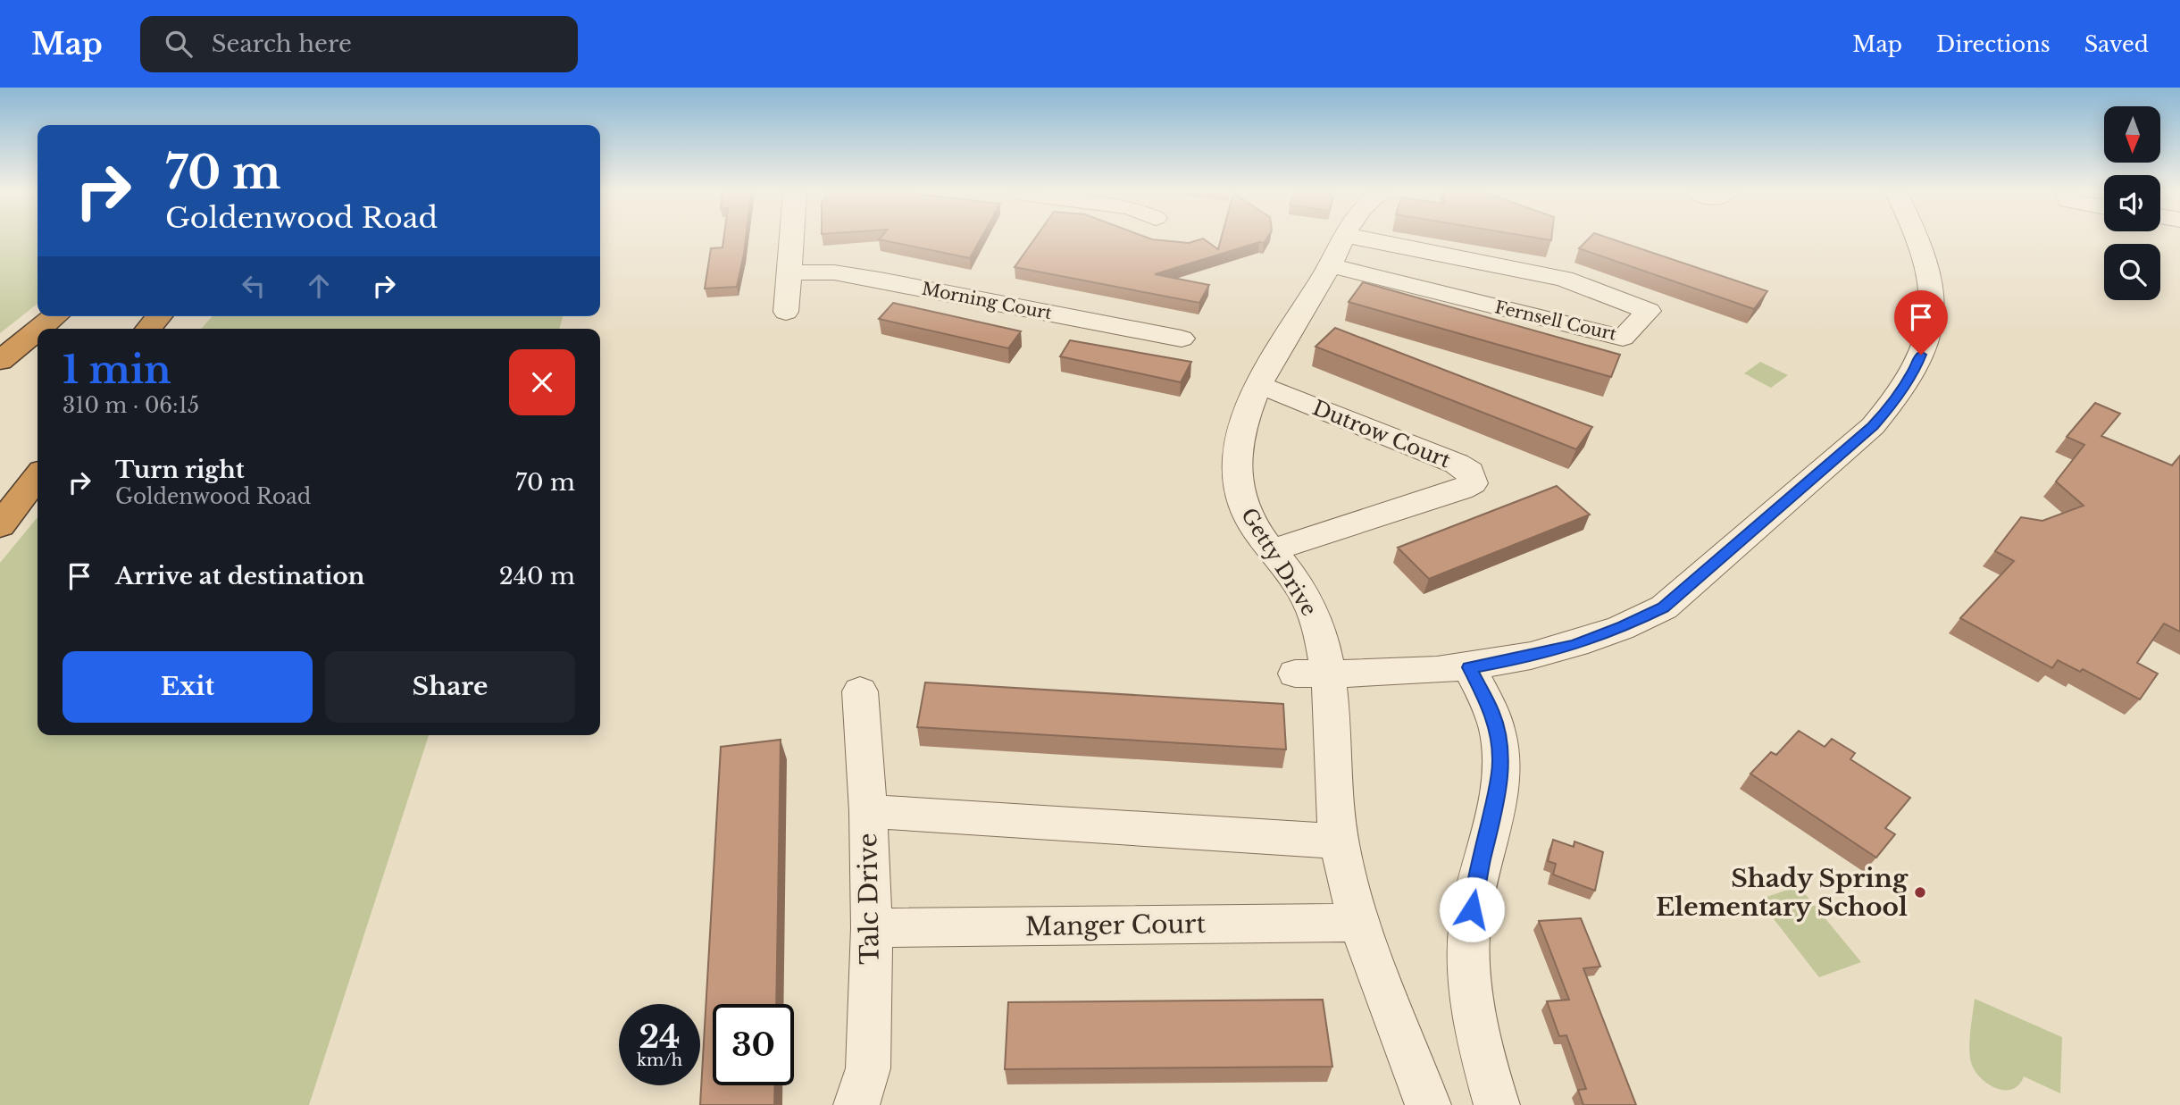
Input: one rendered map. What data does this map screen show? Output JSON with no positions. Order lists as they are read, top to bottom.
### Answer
{
  "streets": {
    "street": [
      "Morning Court",
      "Fernsell Court",
      "Dutrow Court",
      "Getty Drive",
      "Talc Drive",
      "Manger Court"
    ]
  },
  "crossings": [
    ["Fernsell Court", "Getty Drive"],
    ["Dutrow Court", "Getty Drive"],
    ["Getty Drive", "Manger Court"],
    ["Talc Drive", "Manger Court"]
  ],
  "places": ["Shady Spring Elementary School"],
  "north": "bottom",
  "page": {
    "header": "Map",
    "search": "Search here",
    "nav": ["Map", "Directions", "Saved"],
    "turn": ["70 m", "Goldenwood Road"],
    "heading": ["1 min", "310 m · 06:15"],
    "list": [
      {
        "name": "Turn right",
        "note": "Goldenwood Road",
        "value": "70 m"
      },
      {
        "name": "Arrive at destination",
        "value": "240 m"
      }
    ],
    "buttons": ["Exit", "Share"],
    "speed": "24 km/h",
    "limit": "30"
  }
}
